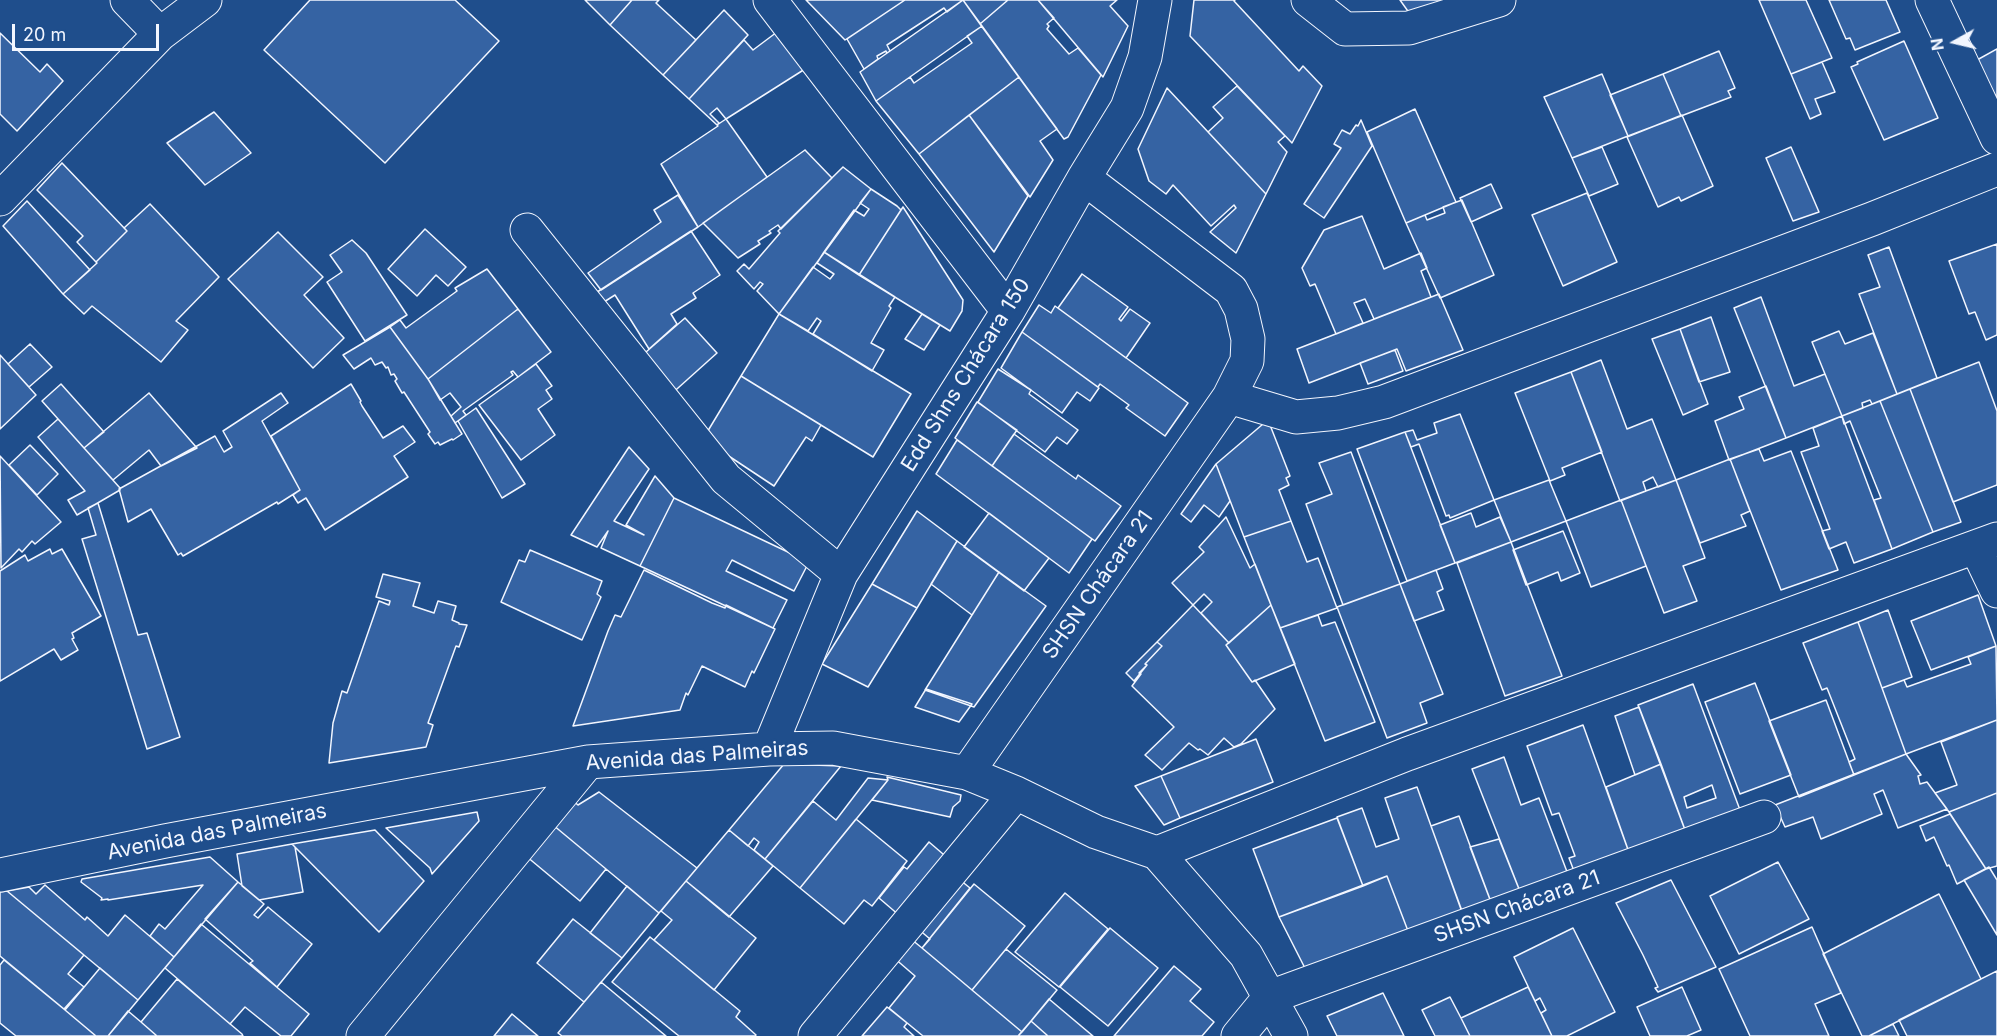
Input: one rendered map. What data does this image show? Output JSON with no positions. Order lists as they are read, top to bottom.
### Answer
{
  "streets": {
    "street": ["Edd Shns Chácara 150", "SHSN Chácara 21", "Avenida das Palmeiras"]
  },
  "crossings": [
    ["Edd Shns Chácara 150", "SHSN Chácara 21"],
    ["Edd Shns Chácara 150", "Avenida das Palmeiras"],
    ["SHSN Chácara 21", "Avenida das Palmeiras"]
  ],
  "scale_bar": "20 m",
  "north": "left"
}
